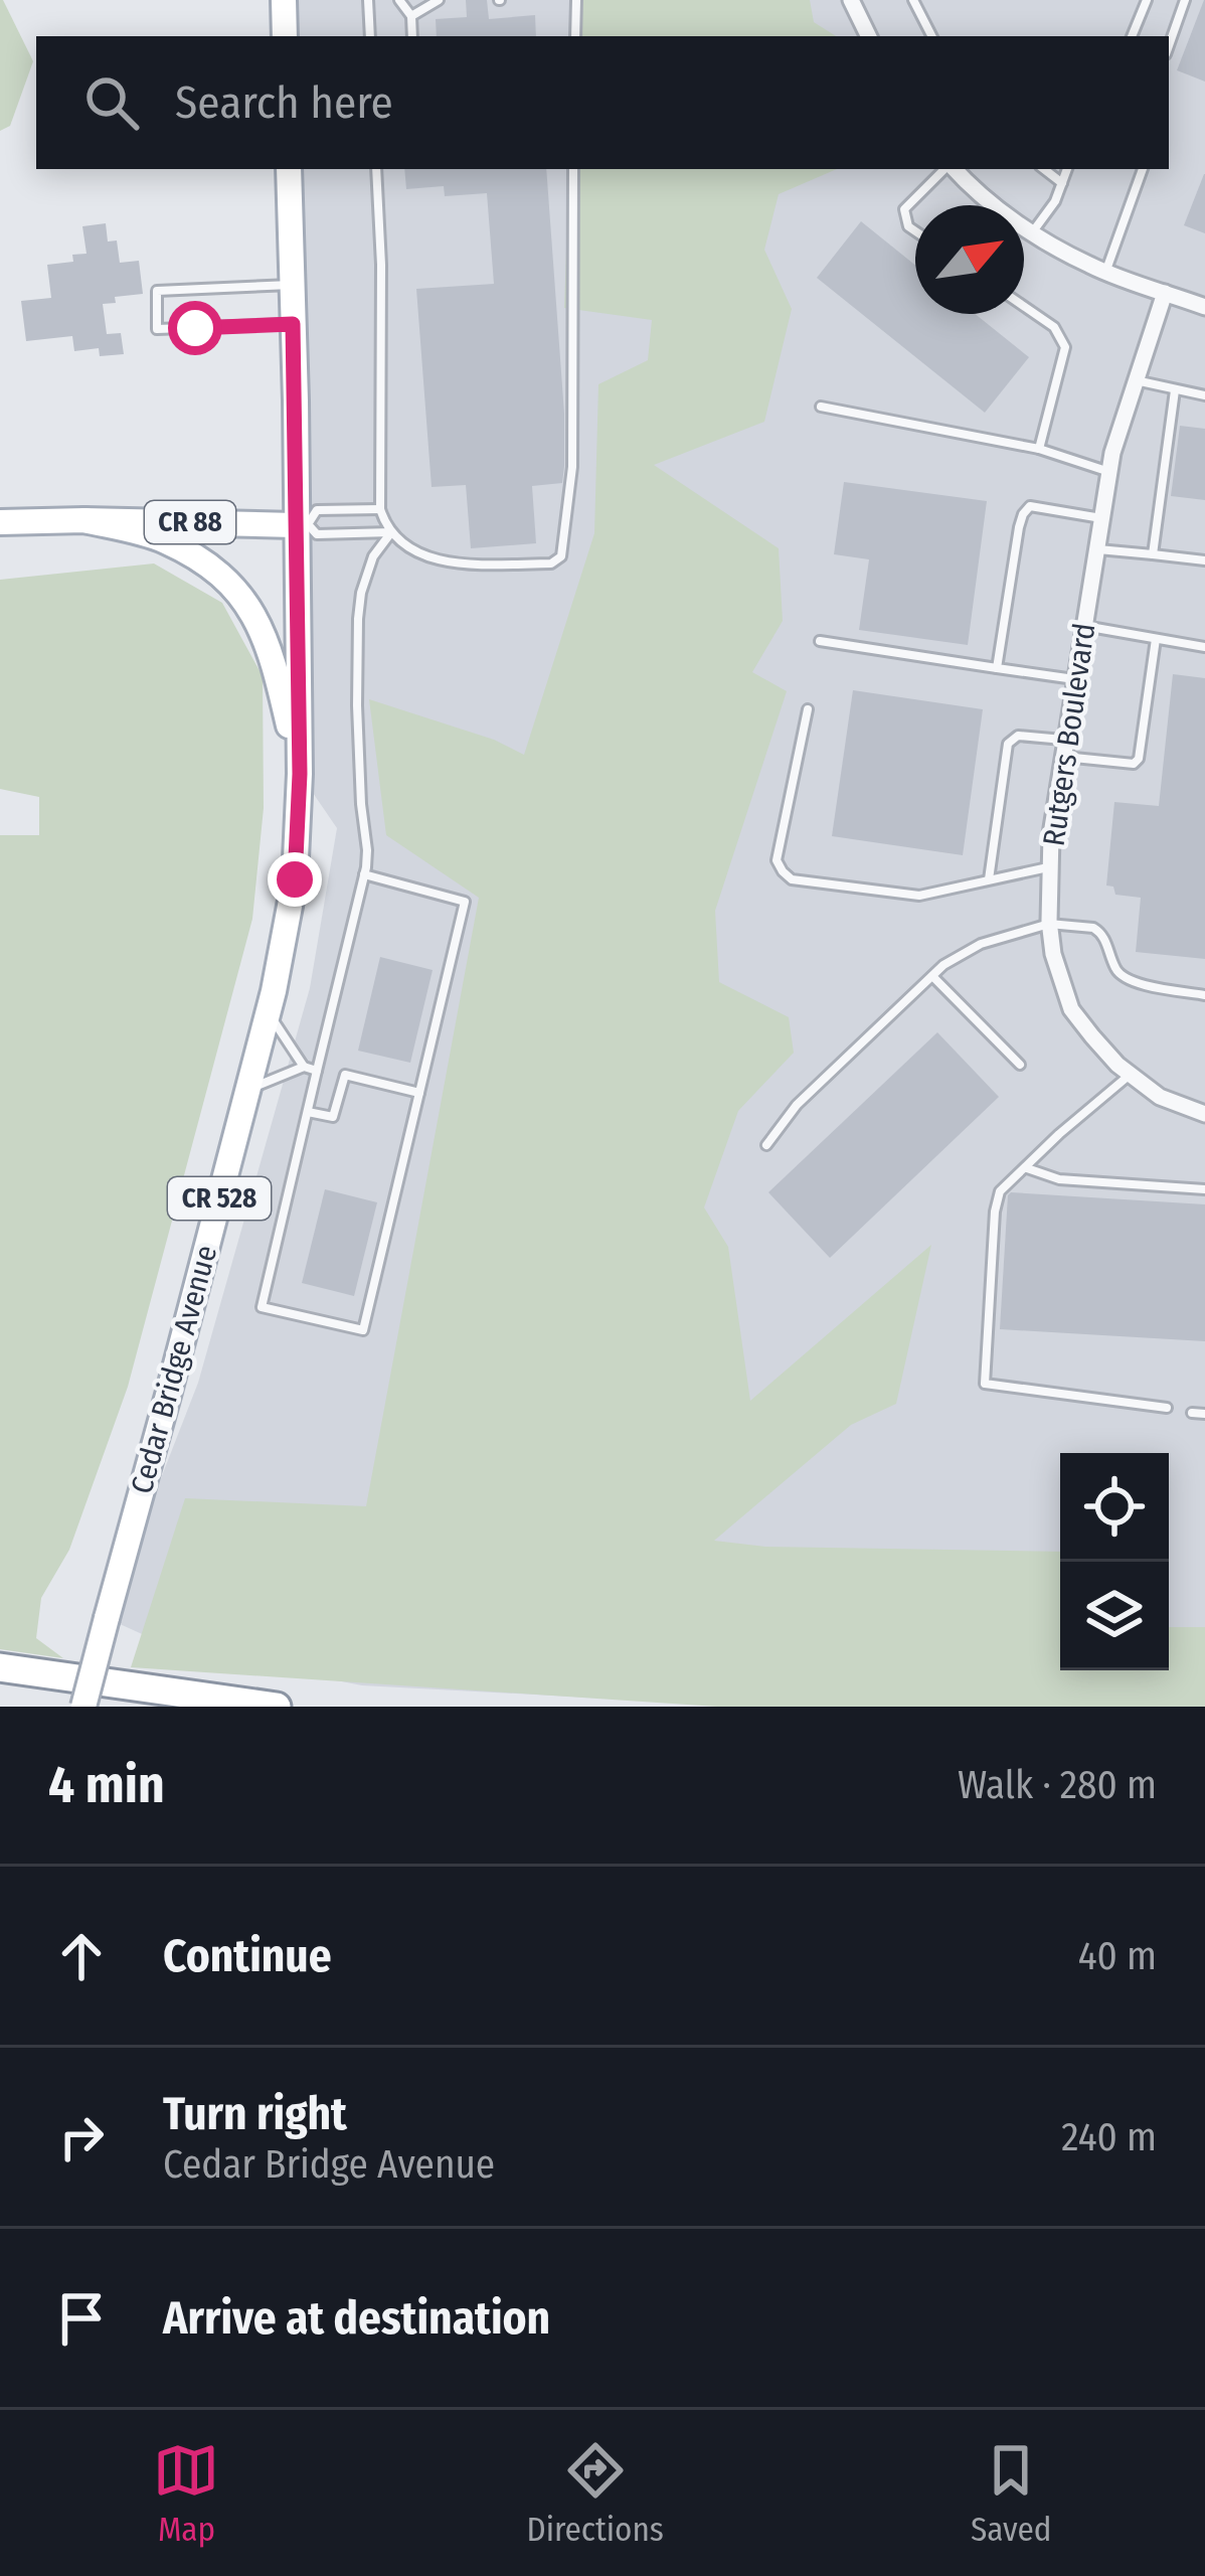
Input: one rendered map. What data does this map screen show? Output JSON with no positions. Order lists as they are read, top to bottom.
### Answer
{
  "streets": {
    "main road": ["CR 88", "CR 528", "Cedar Bridge Avenue"],
    "street": ["Rutgers Boulevard"]
  },
  "crossings": [
    ["CR 88", "Cedar Bridge Avenue"]
  ],
  "north": "top right",
  "page": {
    "search": "Search here",
    "heading": ["4 min", "Walk · 280 m"],
    "list": [
      ["Continue", "40 m"],
      ["Turn right", "Cedar Bridge Avenue", "240 m"],
      "Arrive at destination"
    ],
    "nav": ["Map", "Directions", "Saved"]
  }
}
